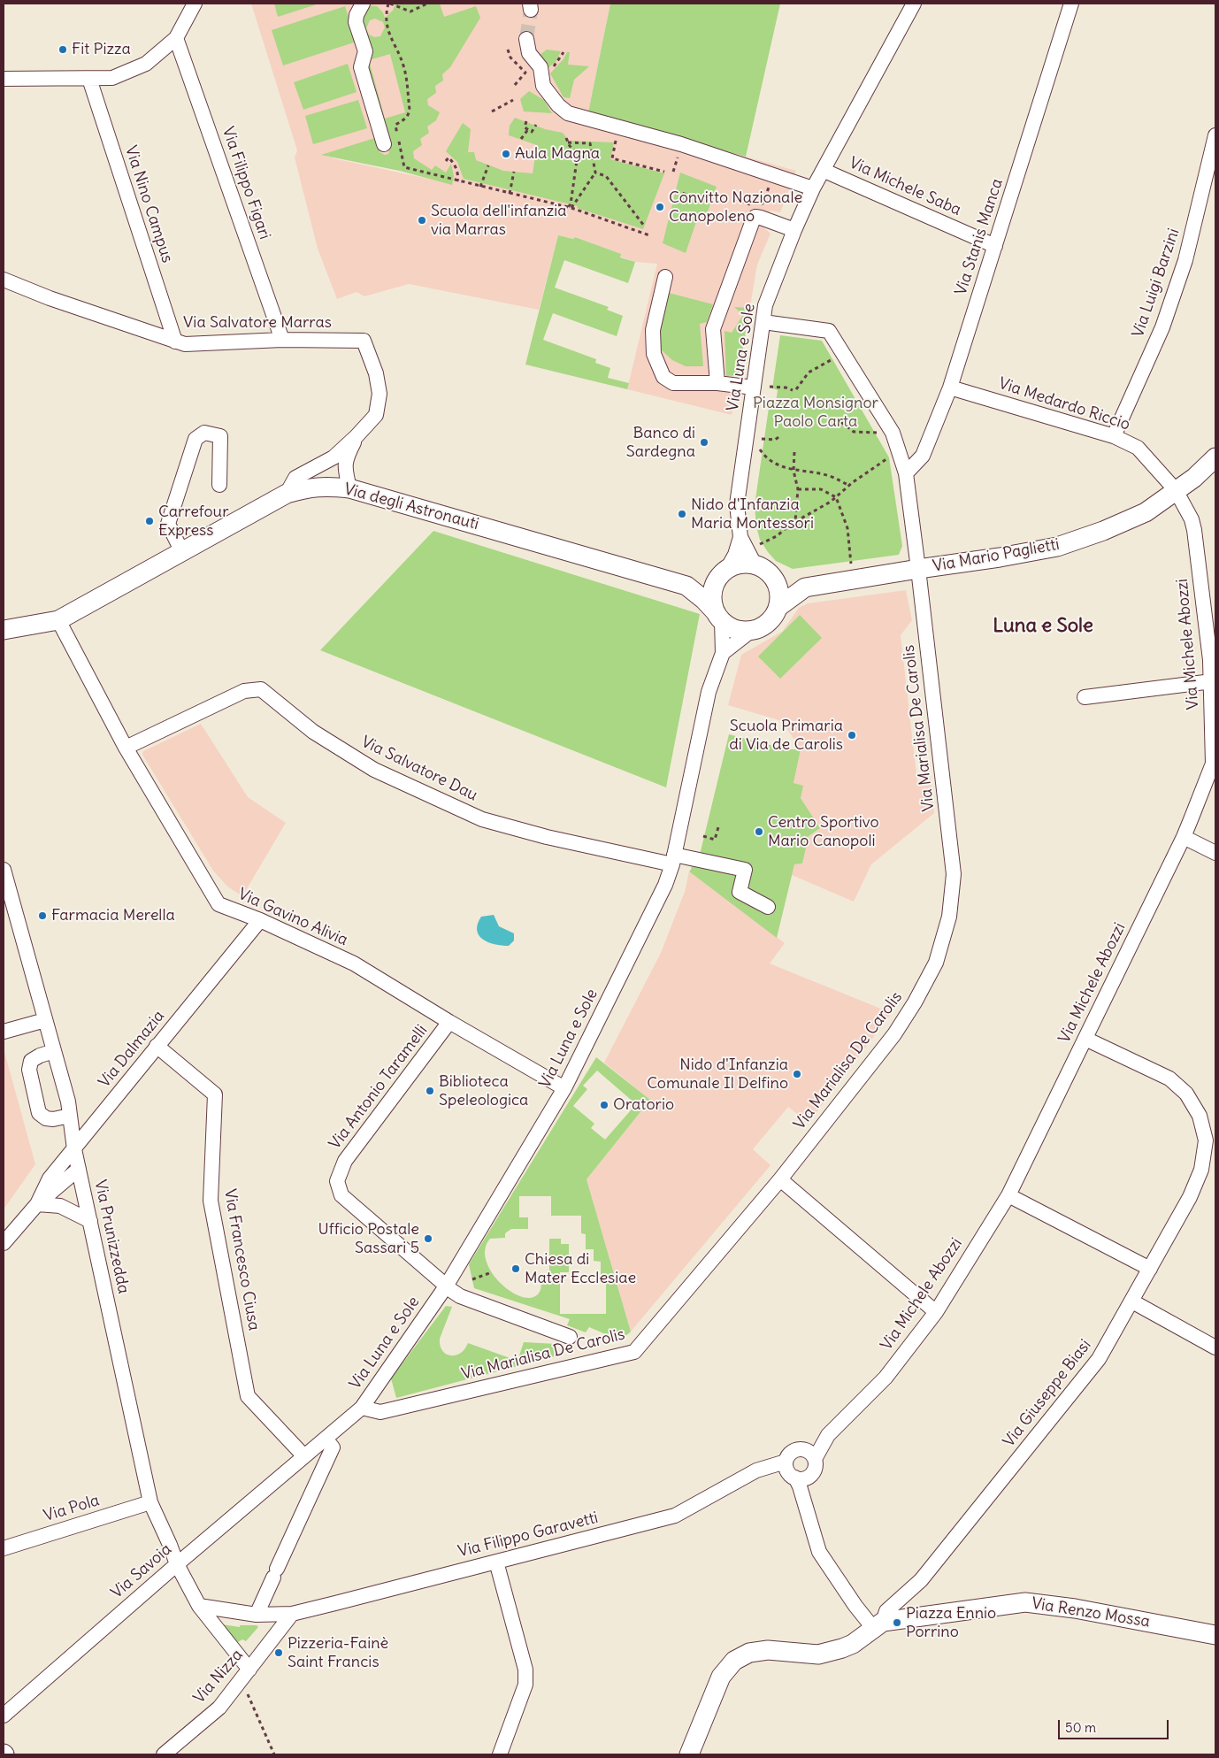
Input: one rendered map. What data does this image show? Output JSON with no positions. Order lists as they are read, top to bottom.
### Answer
{
  "streets": {
    "main road": ["Via degli Astronauti", "Via Mario Paglietti", "Via Renzo Mossa"],
    "street": [
      "Via Filippo Figari",
      "Via Michele Saba",
      "Via Nino Campus",
      "Via Stanis Manca",
      "Via Luigi Barzini",
      "Via Salvatore Marras",
      "Via Luna e Sole",
      "Via Medardo Riccio",
      "Via Michele Abozzi",
      "Via Marialisa De Carolis",
      "Via Salvatore Dau",
      "Via Gavino Alivia",
      "Via Dalmazia",
      "Via Antonio Taramelli",
      "Via Prunizzedda",
      "Via Francesco Ciusa",
      "Via Giuseppe Biasi",
      "Via Pola",
      "Via Filippo Garavetti",
      "Via Savoia",
      "Via Nizza"
    ]
  },
  "crossings": [
    ["Via Filippo Figari", "Via Salvatore Marras"],
    ["Via Michele Saba", "Via Stanis Manca"],
    ["Via Michele Saba", "Via Luna e Sole"],
    ["Via Nino Campus", "Via Salvatore Marras"],
    ["Via Stanis Manca", "Via Medardo Riccio"],
    ["Via Stanis Manca", "Via Marialisa De Carolis"],
    ["Via Luigi Barzini", "Via Medardo Riccio"],
    ["Via Salvatore Marras", "Via degli Astronauti"],
    ["Via Luna e Sole", "Via degli Astronauti"],
    ["Via Luna e Sole", "Via Marialisa De Carolis"],
    ["Via Luna e Sole", "Via Salvatore Dau"],
    ["Via Luna e Sole", "Via Gavino Alivia"],
    ["Via Luna e Sole", "Via Antonio Taramelli"],
    ["Via Luna e Sole", "Via Francesco Ciusa"],
    ["Via Luna e Sole", "Via Savoia"],
    ["Via Medardo Riccio", "Via Mario Paglietti"],
    ["Via Medardo Riccio", "Via Michele Abozzi"],
    ["Via degli Astronauti", "Via Gavino Alivia"],
    ["Via Mario Paglietti", "Via Michele Abozzi"],
    ["Via Mario Paglietti", "Via Marialisa De Carolis"],
    ["Via Michele Abozzi", "Via Giuseppe Biasi"],
    ["Via Michele Abozzi", "Via Filippo Garavetti"],
    ["Via Salvatore Dau", "Via Gavino Alivia"],
    ["Via Gavino Alivia", "Via Dalmazia"],
    ["Via Gavino Alivia", "Via Antonio Taramelli"],
    ["Via Dalmazia", "Via Prunizzedda"],
    ["Via Dalmazia", "Via Francesco Ciusa"],
    ["Via Prunizzedda", "Via Pola"],
    ["Via Prunizzedda", "Via Savoia"],
    ["Via Prunizzedda", "Via Nizza"],
    ["Via Francesco Ciusa", "Via Savoia"],
    ["Via Giuseppe Biasi", "Via Renzo Mossa"],
    ["Via Filippo Garavetti", "Via Nizza"]
  ],
  "districts": ["Luna e Sole"],
  "parks": ["Piazza Monsignor Paolo Carta"],
  "places": [
    "Fit Pizza",
    "Aula Magna",
    "Convitto Nazionale Canopoleno",
    "Scuola dell'infanzia via Marras",
    "Banco di Sardegna",
    "Nido d'Infanzia Maria Montessori",
    "Carrefour Express",
    "Scuola Primaria di Via de Carolis",
    "Centro Sportivo Mario Canopoli",
    "Farmacia Merella",
    "Nido d'Infanzia Comunale Il Delfino",
    "Biblioteca Speleologica",
    "Oratorio",
    "Ufficio Postale Sassari 5",
    "Chiesa di Mater Ecclesiae",
    "Piazza Ennio Porrino",
    "Pizzeria-Fainè Saint Francis"
  ],
  "scale_bar": "50 m"
}
